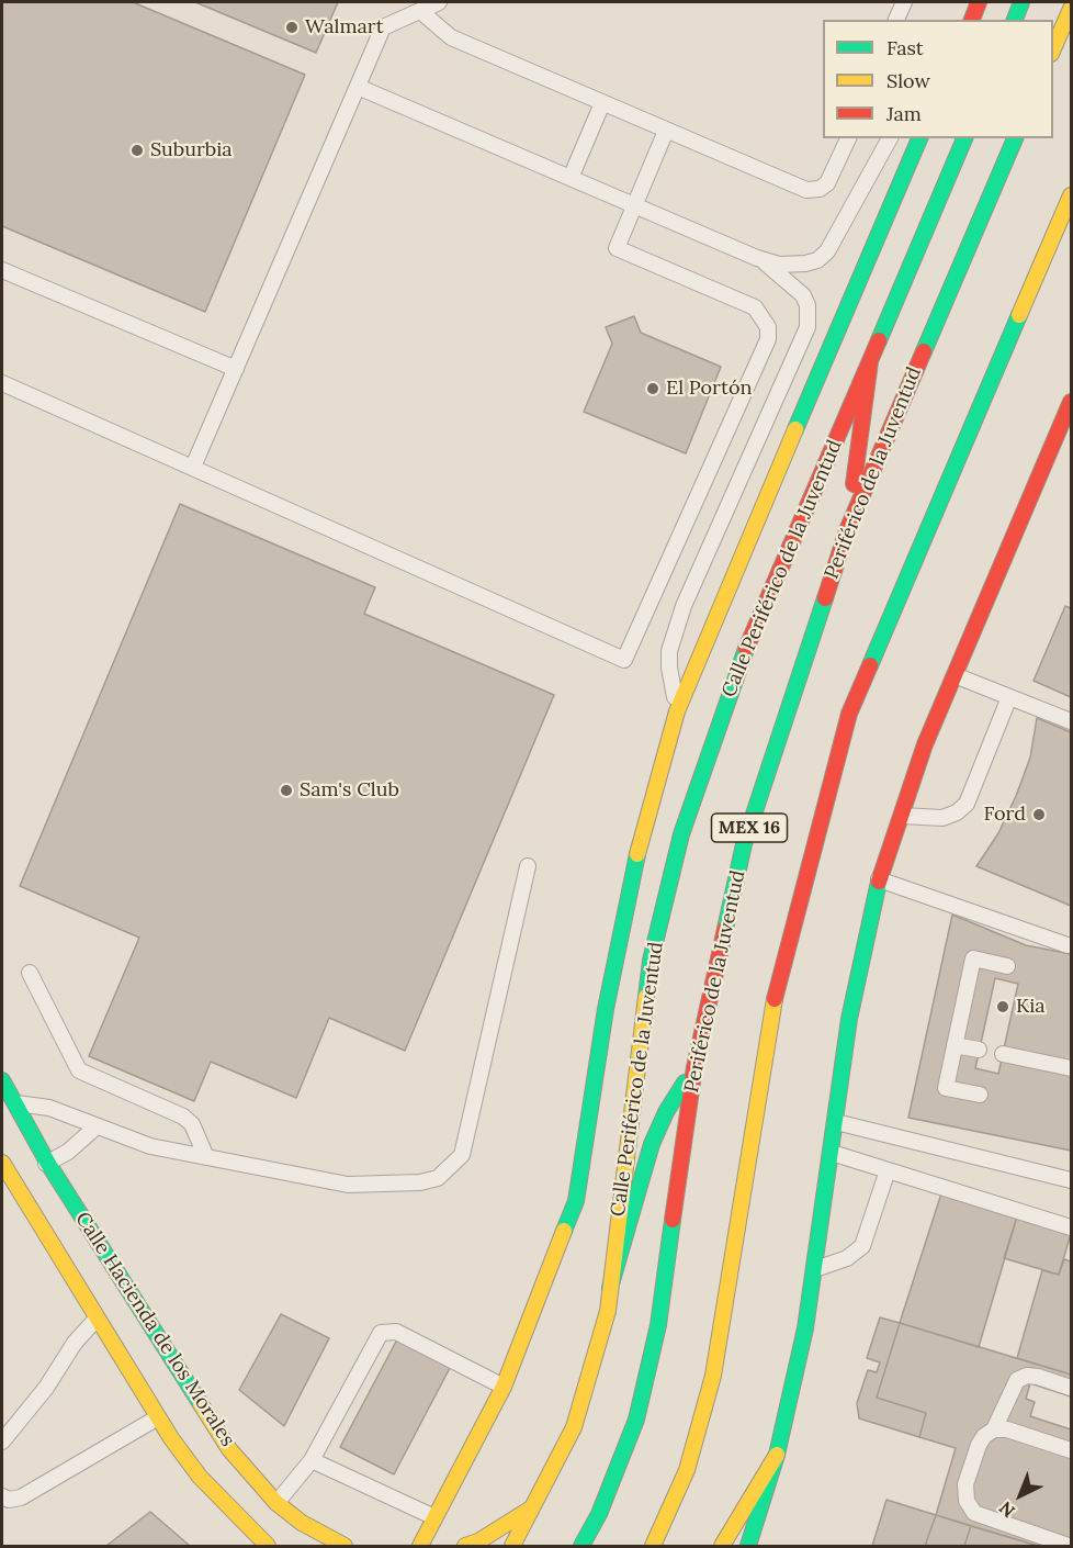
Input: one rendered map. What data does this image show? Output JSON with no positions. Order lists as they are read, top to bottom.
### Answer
{
  "streets": {
    "main road": [
      "Periférico de la Juventud",
      "Calle Periférico de la Juventud",
      "MEX 16",
      "Calle Hacienda de los Morales"
    ]
  },
  "places": [
    "Walmart",
    "Suburbia",
    "El Portón",
    "Sam's Club",
    "Ford",
    "Kia"
  ],
  "legend": ["Fast", "Slow", "Jam"],
  "north": "bottom left"
}
